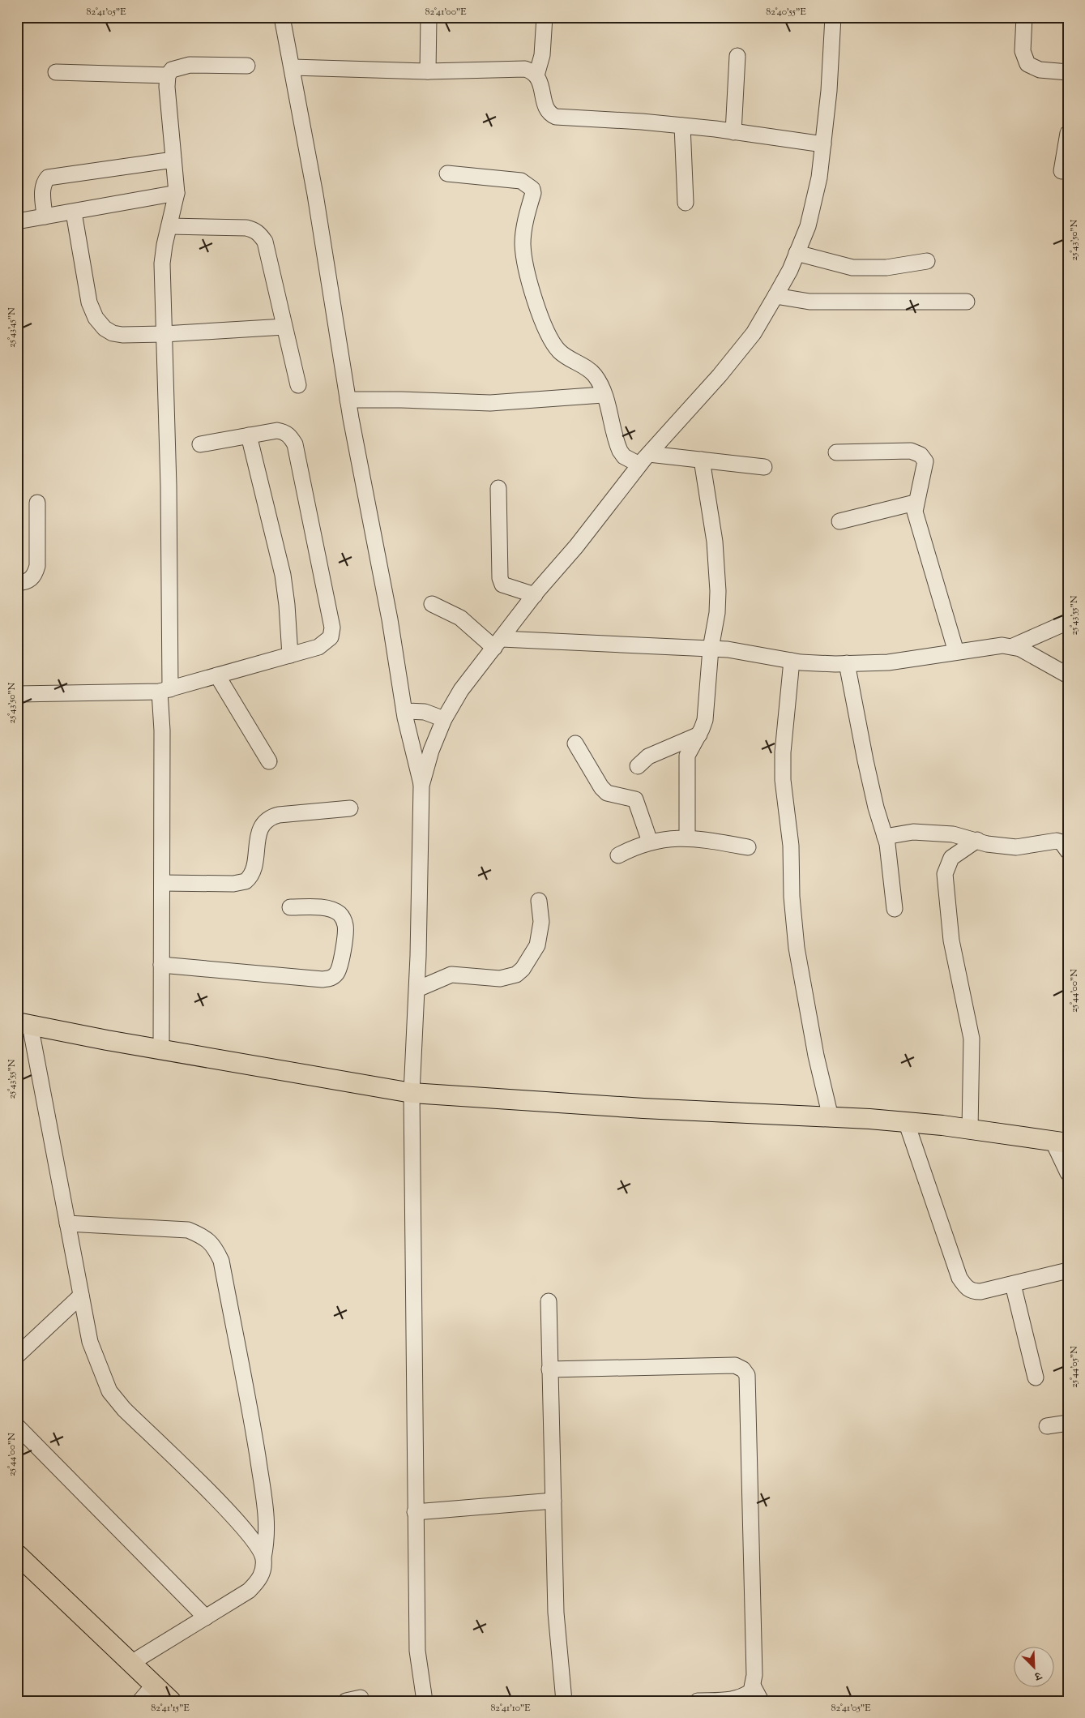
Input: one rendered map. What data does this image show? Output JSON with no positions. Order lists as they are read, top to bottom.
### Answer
{
  "north": "bottom right",
  "coordinates": [
    "82°41'05\"E",
    "82°41'00\"E",
    "82°40'55\"E",
    "25°43'50\"N",
    "25°43'45\"N",
    "25°43'55\"N",
    "25°44'00\"N",
    "25°44'05\"N",
    "82°41'15\"E",
    "82°41'10\"E"
  ]
}
